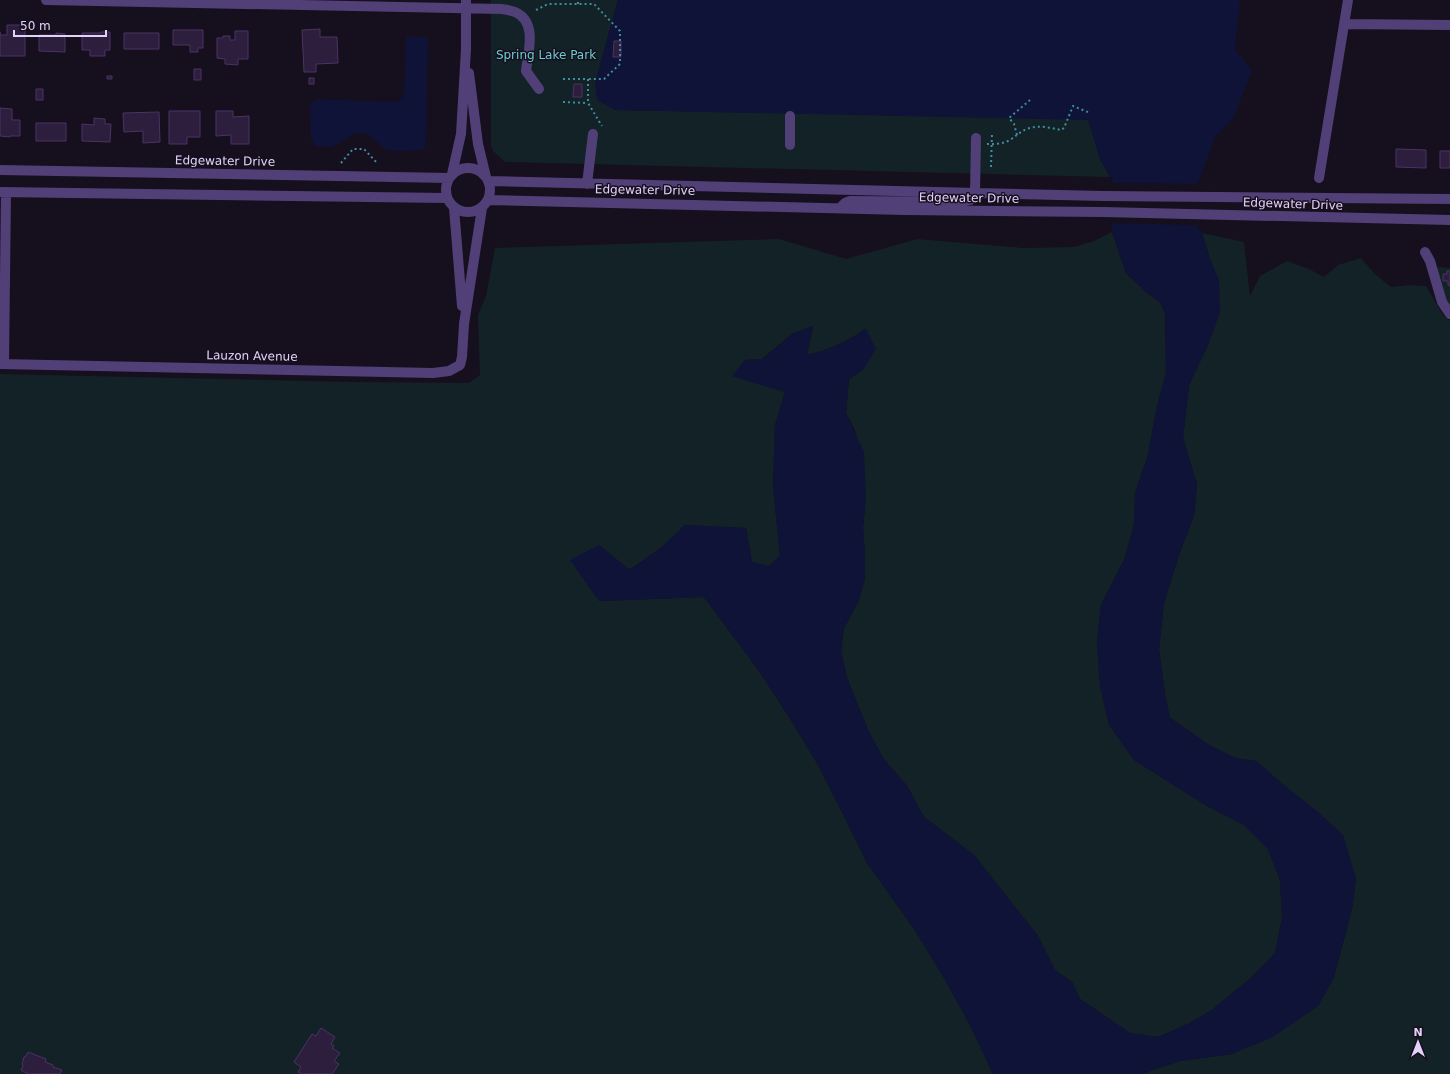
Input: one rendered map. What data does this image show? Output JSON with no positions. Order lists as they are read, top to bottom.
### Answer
{
  "streets": {
    "street": ["Edgewater Drive", "Lauzon Avenue"]
  },
  "crossings": [
    ["Edgewater Drive", "Lauzon Avenue"]
  ],
  "parks": ["Spring Lake Park"],
  "scale_bar": "50 m",
  "north": "top"
}
